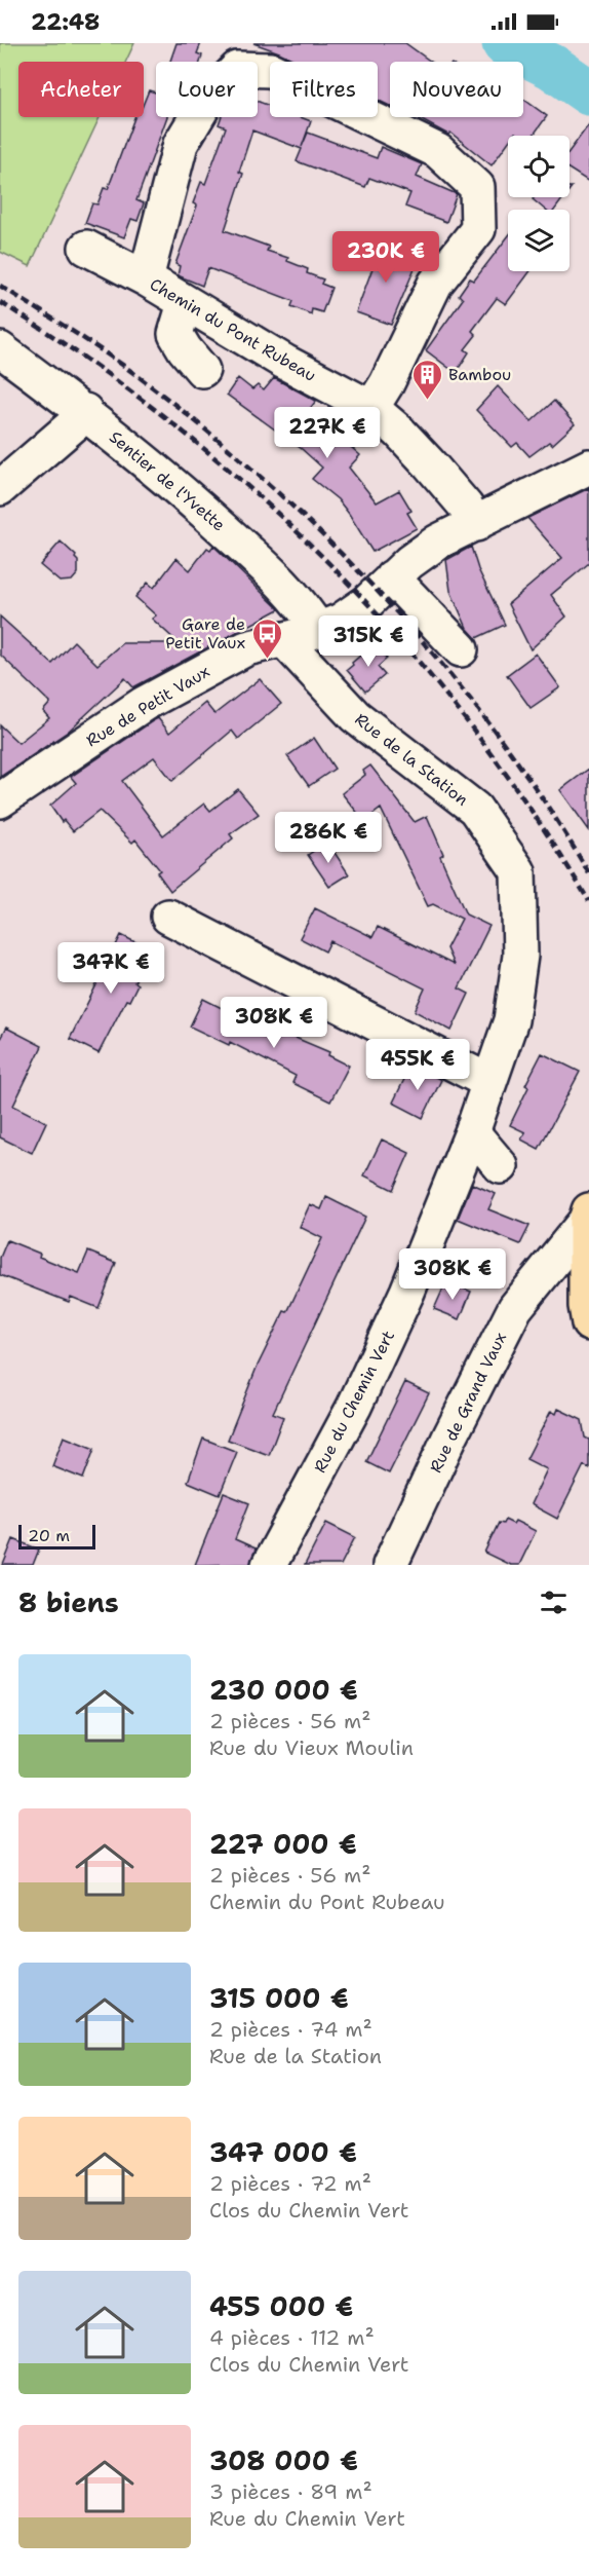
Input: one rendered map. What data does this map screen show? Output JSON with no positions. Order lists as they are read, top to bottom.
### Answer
{
  "streets": {
    "street": [
      "Chemin du Pont Rubeau",
      "Sentier de l'Yvette",
      "Rue de Petit Vaux",
      "Rue de la Station",
      "Rue du Chemin Vert",
      "Rue de Grand Vaux"
    ]
  },
  "crossings": [
    ["Chemin du Pont Rubeau", "Rue de Petit Vaux"],
    ["Sentier de l'Yvette", "Rue de Petit Vaux"],
    ["Rue de Petit Vaux", "Rue de la Station"],
    ["Rue de la Station", "Rue du Chemin Vert"]
  ],
  "places": {
    "building": ["Bambou"],
    "bus stop": ["Gare de Petit Vaux"]
  },
  "scale_bar": "20 m",
  "page": {
    "status": "22:48",
    "chip": [
      "Acheter",
      "Louer",
      "Filtres",
      "Nouveau"
    ],
    "price": [
      "230K €",
      "227K €",
      "315K €",
      "286K €",
      "347K €",
      "308K €",
      "455K €",
      "308K €"
    ],
    "scale": "20 m",
    "heading": "8 biens",
    "list": [
      {
        "name": "230 000 €",
        "note": "2 pièces · 56 m² · Rue du Vieux Moulin"
      },
      {
        "name": "227 000 €",
        "note": "2 pièces · 56 m² · Chemin du Pont Rubeau"
      },
      {
        "name": "315 000 €",
        "note": "2 pièces · 74 m² · Rue de la Station"
      },
      {
        "name": "347 000 €",
        "note": "2 pièces · 72 m² · Clos du Chemin Vert"
      },
      {
        "name": "455 000 €",
        "note": "4 pièces · 112 m² · Clos du Chemin Vert"
      },
      {
        "name": "308 000 €",
        "note": "3 pièces · 89 m² · Rue du Chemin Vert"
      }
    ]
  }
}
